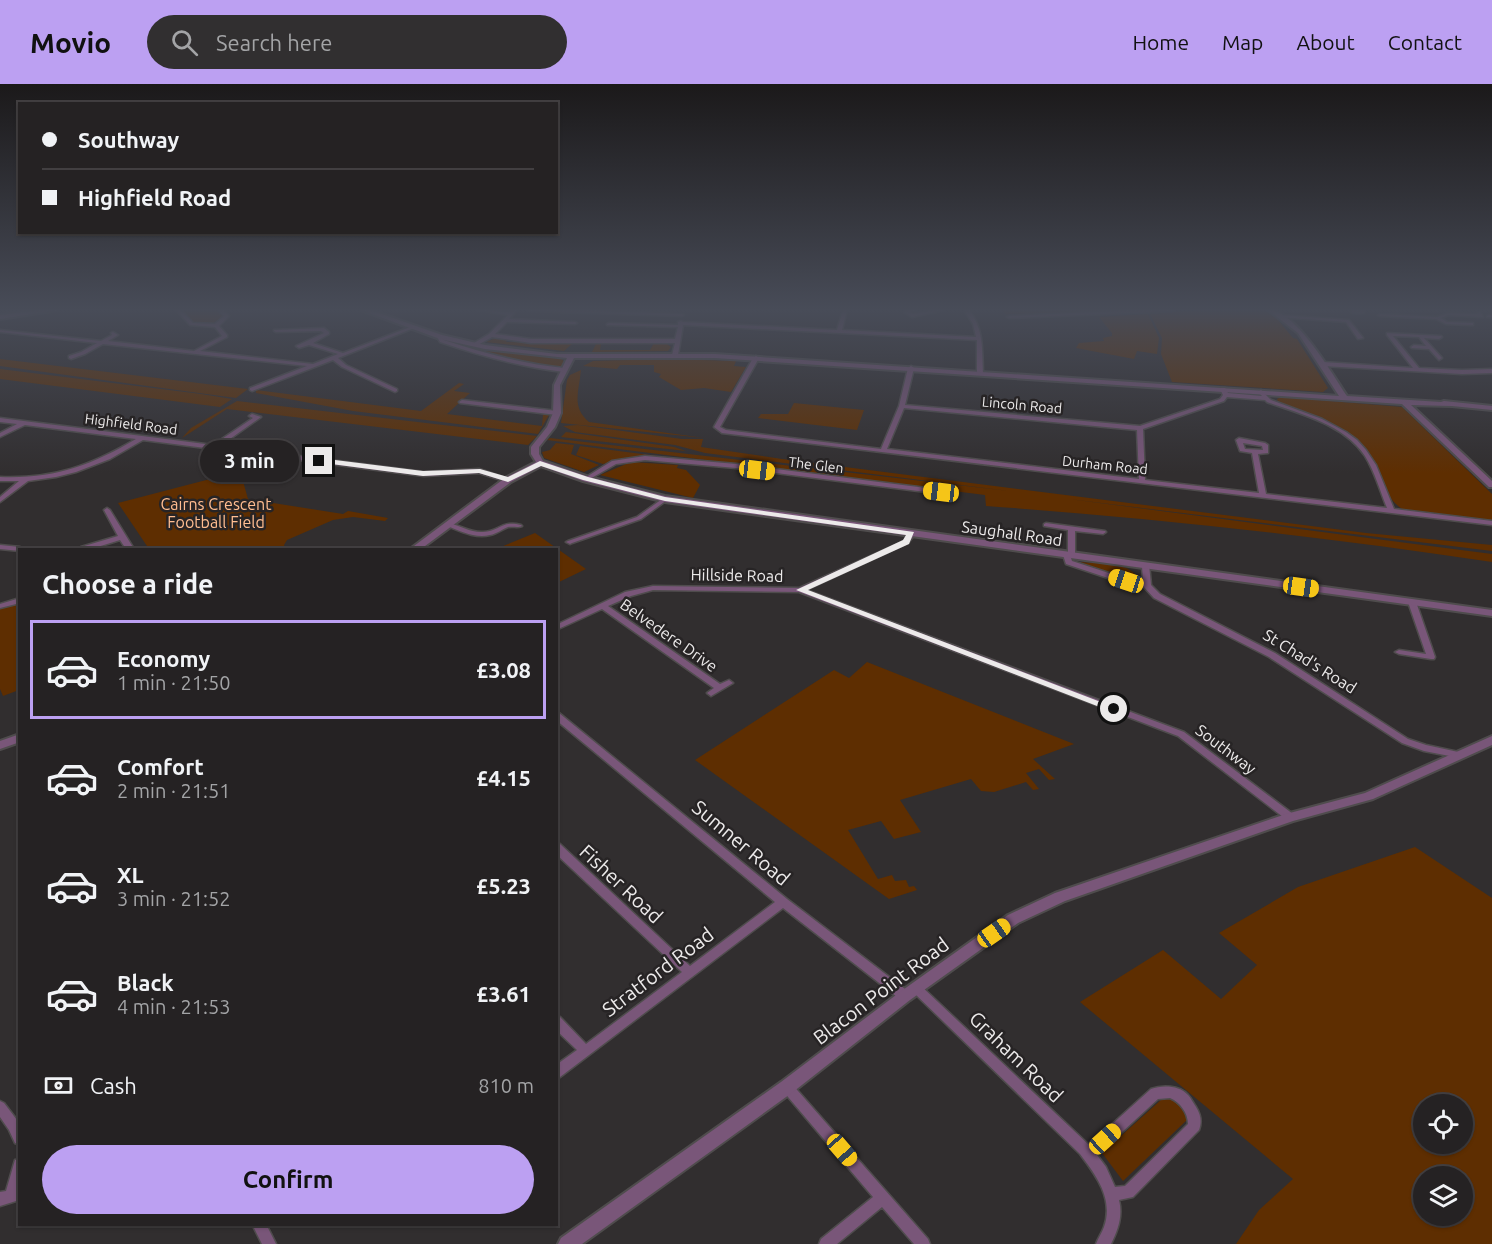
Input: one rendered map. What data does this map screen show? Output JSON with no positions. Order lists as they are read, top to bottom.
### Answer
{
  "streets": {
    "street": [
      "Lincoln Road",
      "Highfield Road",
      "The Glen",
      "Durham Road",
      "Saughall Road",
      "Hillside Road",
      "Belvedere Drive",
      "St Chad's Road",
      "Southway",
      "Sumner Road",
      "Fisher Road",
      "Stratford Road",
      "Blacon Point Road",
      "Graham Road"
    ]
  },
  "crossings": [
    ["The Glen", "Saughall Road"],
    ["Saughall Road", "Hillside Road"],
    ["Saughall Road", "St Chad's Road"],
    ["Hillside Road", "Belvedere Drive"],
    ["Hillside Road", "Southway"],
    ["St Chad's Road", "Blacon Point Road"],
    ["Southway", "Blacon Point Road"],
    ["Sumner Road", "Stratford Road"],
    ["Sumner Road", "Blacon Point Road"],
    ["Sumner Road", "Graham Road"],
    ["Fisher Road", "Stratford Road"],
    ["Blacon Point Road", "Graham Road"]
  ],
  "parks": ["Cairns Crescent Football Field"],
  "page": {
    "header": "Movio",
    "search": "Search here",
    "nav": [
      "Home",
      "Map",
      "About",
      "Contact"
    ],
    "banner": ["Southway", "Highfield Road"],
    "bubble": "3 min",
    "heading": "Choose a ride",
    "list": [
      {
        "name": "Economy",
        "note": "1 min · 21:50",
        "value": "£3.08"
      },
      {
        "name": "Comfort",
        "note": "2 min · 21:51",
        "value": "£4.15"
      },
      {
        "name": "XL",
        "note": "3 min · 21:52",
        "value": "£5.23"
      },
      {
        "name": "Black",
        "note": "4 min · 21:53",
        "value": "£3.61"
      }
    ],
    "pay": ["Cash", "810 m"],
    "buttons": "Confirm"
  }
}
